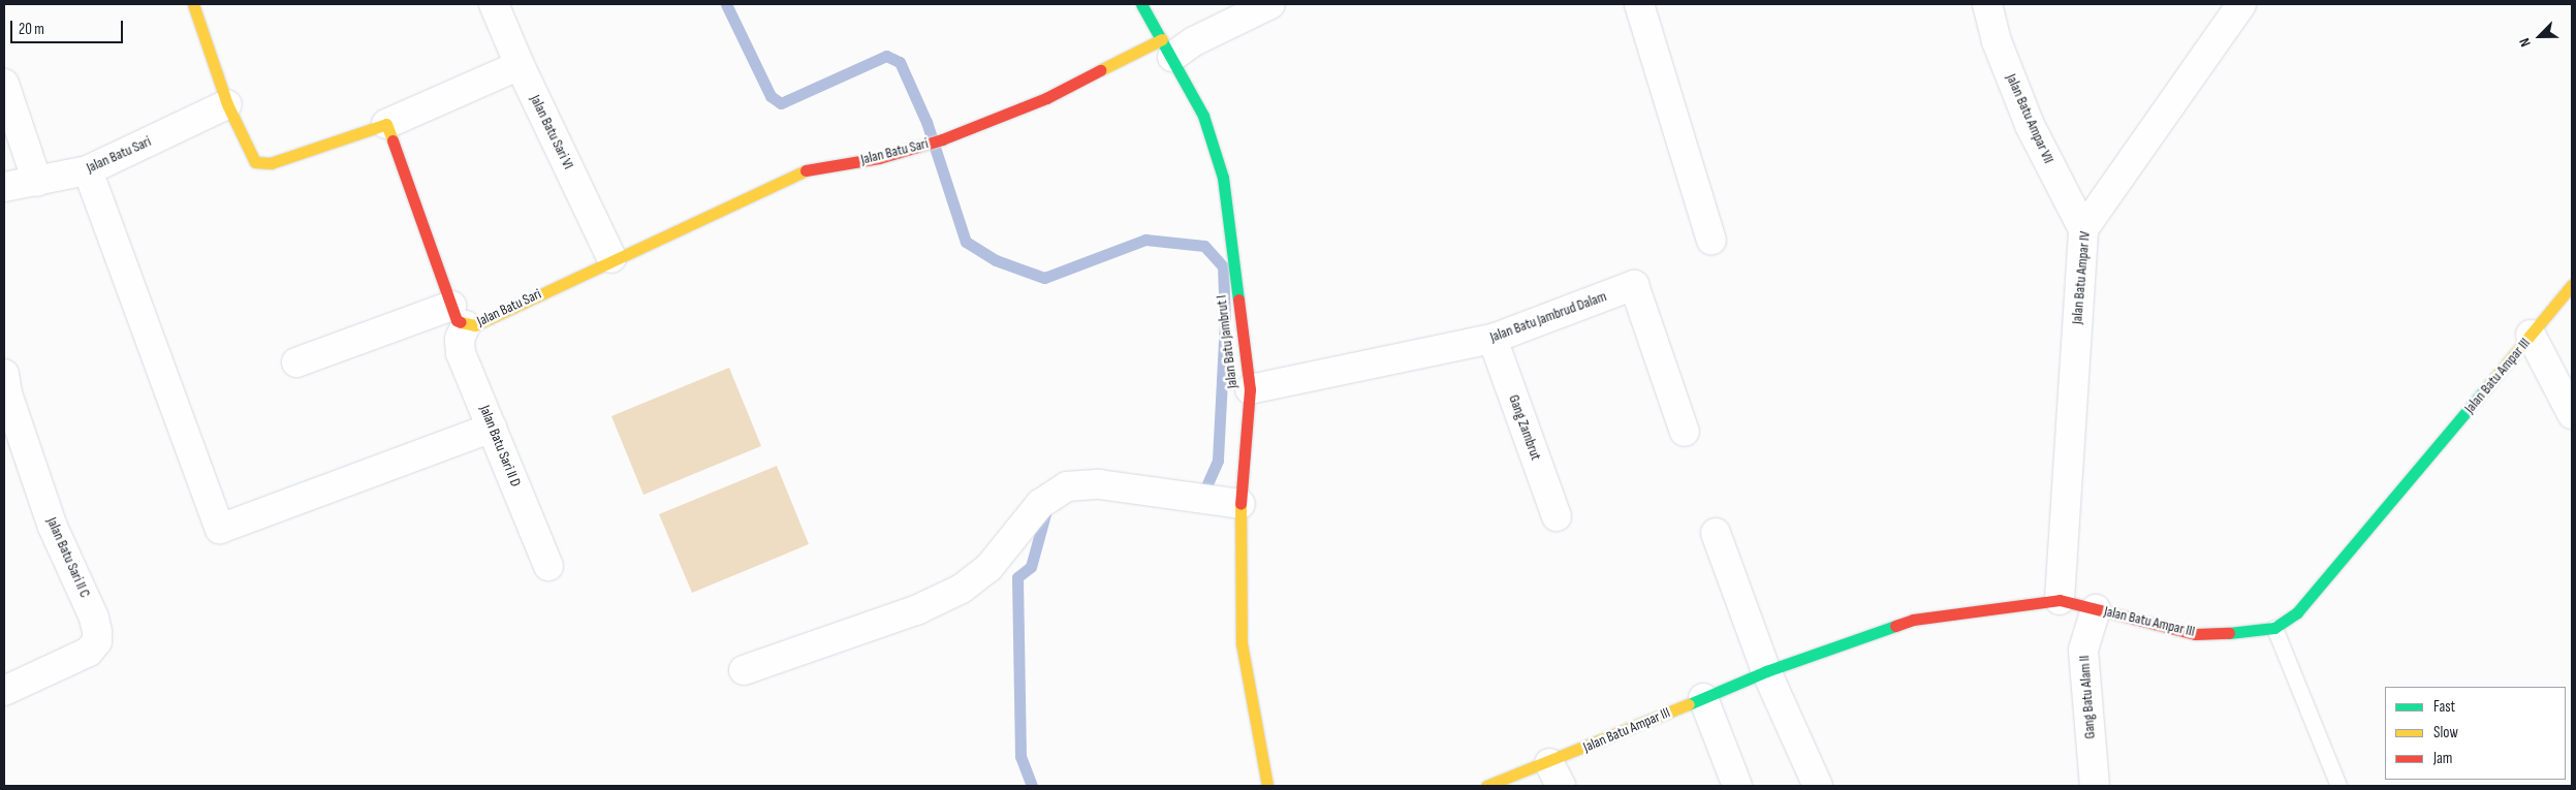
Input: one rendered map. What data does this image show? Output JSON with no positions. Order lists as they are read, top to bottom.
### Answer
{
  "streets": {
    "street": [
      "Jalan Batu Ampar VII",
      "Jalan Batu Sari VI",
      "Jalan Batu Sari",
      "Jalan Batu Ampar IV",
      "Jalan Batu Jambrud Dalam",
      "Jalan Batu Jambrut I",
      "Jalan Batu Ampar III",
      "Gang Zambrut",
      "Jalan Batu Sari II D",
      "Jalan Batu Sari II C",
      "Gang Batu Alam II"
    ]
  },
  "crossings": [
    ["Jalan Batu Ampar VII", "Jalan Batu Ampar IV"],
    ["Jalan Batu Sari VI", "Jalan Batu Sari"],
    ["Jalan Batu Sari", "Jalan Batu Jambrut I"],
    ["Jalan Batu Sari", "Jalan Batu Sari II D"],
    ["Jalan Batu Ampar IV", "Jalan Batu Ampar III"],
    ["Jalan Batu Jambrud Dalam", "Jalan Batu Jambrut I"],
    ["Jalan Batu Jambrud Dalam", "Gang Zambrut"],
    ["Jalan Batu Ampar III", "Gang Batu Alam II"]
  ],
  "legend": ["Fast", "Slow", "Jam"],
  "scale_bar": "20 m",
  "north": "bottom left"
}
